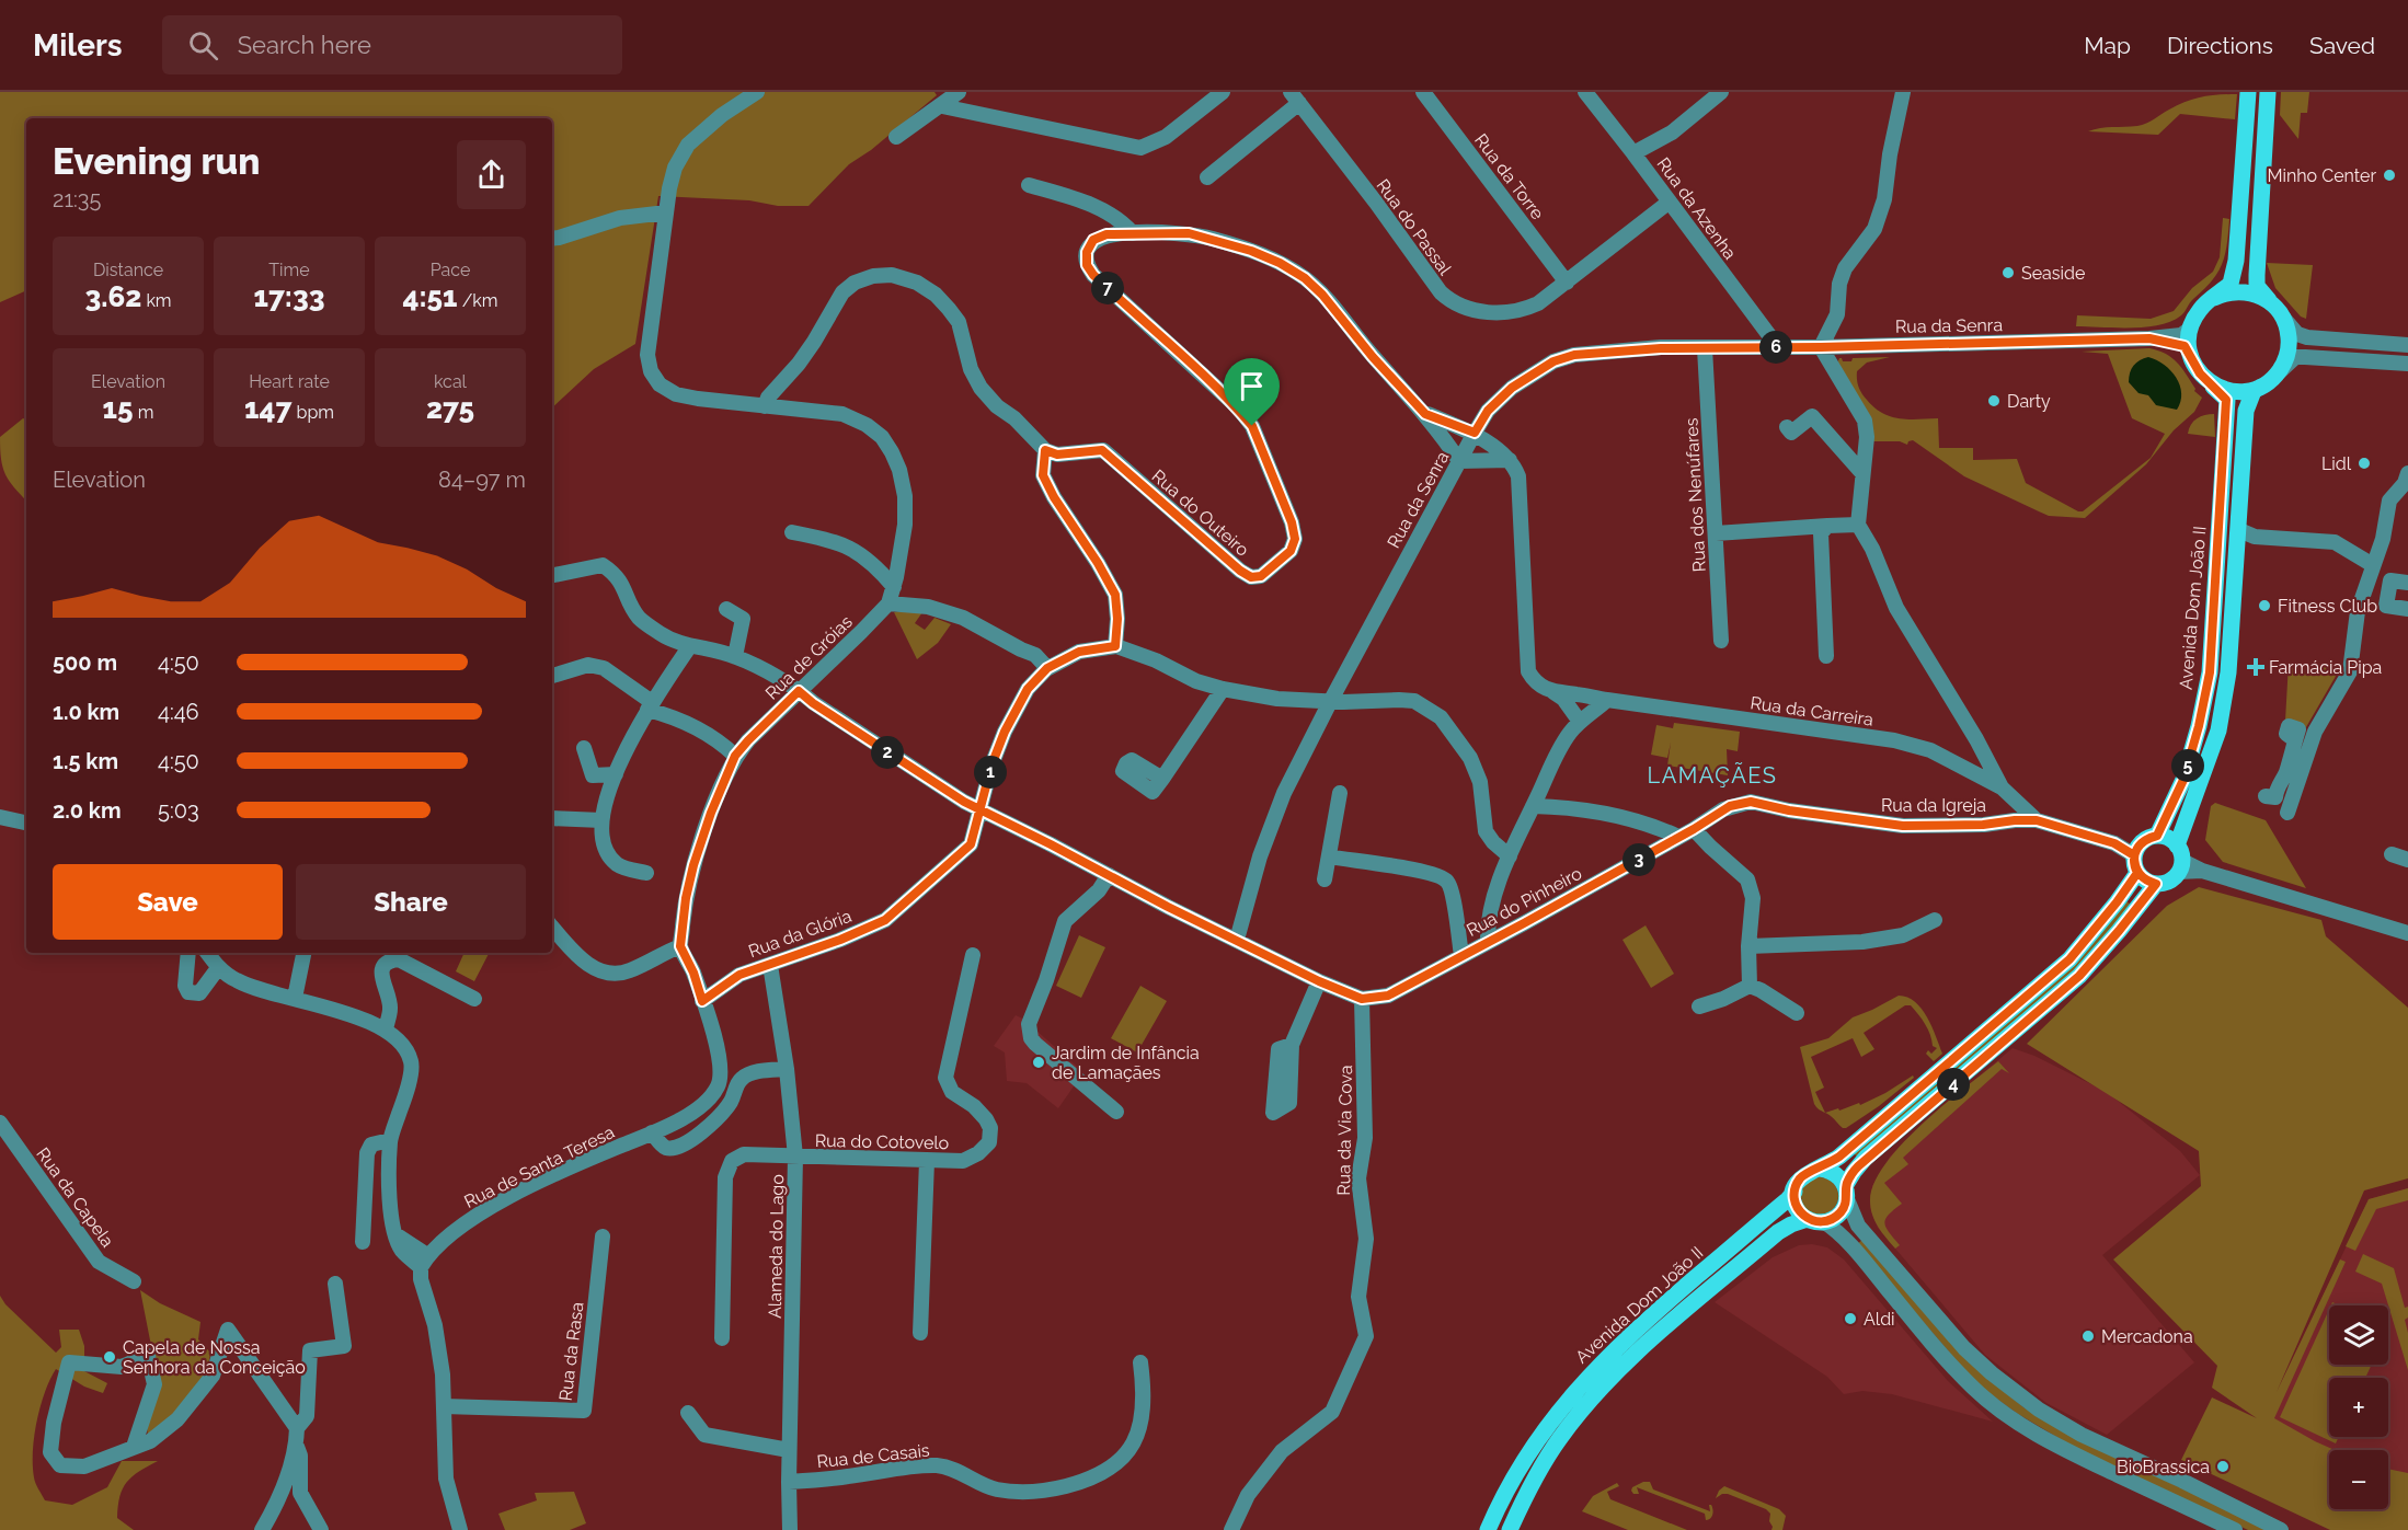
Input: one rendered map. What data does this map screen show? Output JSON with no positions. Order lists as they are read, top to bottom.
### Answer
{
  "streets": {
    "main road": ["Avenida Dom João II"],
    "street": [
      "Rua da Torre",
      "Rua da Azenha",
      "Rua do Passal",
      "Rua da Senra",
      "Rua dos Nenúfares",
      "Rua do Outeiro",
      "Rua de Gróias",
      "Rua da Carreira",
      "Rua da Igreja",
      "Rua do Pinheiro",
      "Rua da Glória",
      "Rua da Via Cova",
      "Rua do Cotovelo",
      "Rua de Santa Teresa",
      "Rua da Capela",
      "Alameda do Lago",
      "Rua da Rasa",
      "Rua de Casais"
    ]
  },
  "crossings": [
    ["Rua da Torre", "Rua do Passal"],
    ["Rua da Azenha", "Rua do Passal"],
    ["Rua da Azenha", "Rua da Senra"],
    ["Rua da Senra", "Rua dos Nenúfares"],
    ["Rua da Senra", "Rua do Outeiro"],
    ["Rua da Senra", "Avenida Dom João II"],
    ["Avenida Dom João II", "Rua da Igreja"],
    ["Rua da Igreja", "Rua do Pinheiro"],
    ["Rua do Pinheiro", "Rua da Via Cova"],
    ["Rua da Glória", "Alameda do Lago"],
    ["Rua do Cotovelo", "Alameda do Lago"],
    ["Alameda do Lago", "Rua de Casais"]
  ],
  "districts": ["LAMAÇÃES"],
  "places": {
    "other": [
      "Minho Center",
      "Seaside",
      "Darty",
      "Lidl",
      "Fitness Club",
      "Jardim de Infância de Lamaçães",
      "Aldi",
      "Mercadona",
      "Capela de Nossa Senhora da Conceição",
      "BioBrassica"
    ],
    "health": ["Farmácia Pipa"]
  },
  "page": {
    "header": "Milers",
    "search": "Search here",
    "nav": ["Map", "Directions", "Saved"],
    "heading": ["Evening run", "21:35"],
    "stats": [
      ["Distance", "3.62 km"],
      ["Time", "17:33"],
      ["Pace", "4:51 /km"],
      ["Elevation", "15 m"],
      ["Heart rate", "147 bpm"],
      ["kcal", "275"]
    ],
    "pins": [
      "7",
      "6",
      "2",
      "5",
      "1",
      "3",
      "4"
    ],
    "chart": ["Elevation", "84–97 m"],
    "list": [
      {
        "name": "500 m",
        "note": "4:50"
      },
      {
        "name": "1.0 km",
        "note": "4:46"
      },
      {
        "name": "1.5 km",
        "note": "4:50"
      },
      {
        "name": "2.0 km",
        "note": "5:03"
      }
    ],
    "buttons": ["Save", "Share"],
    "map_buttons": ["+", "−"]
  }
}
